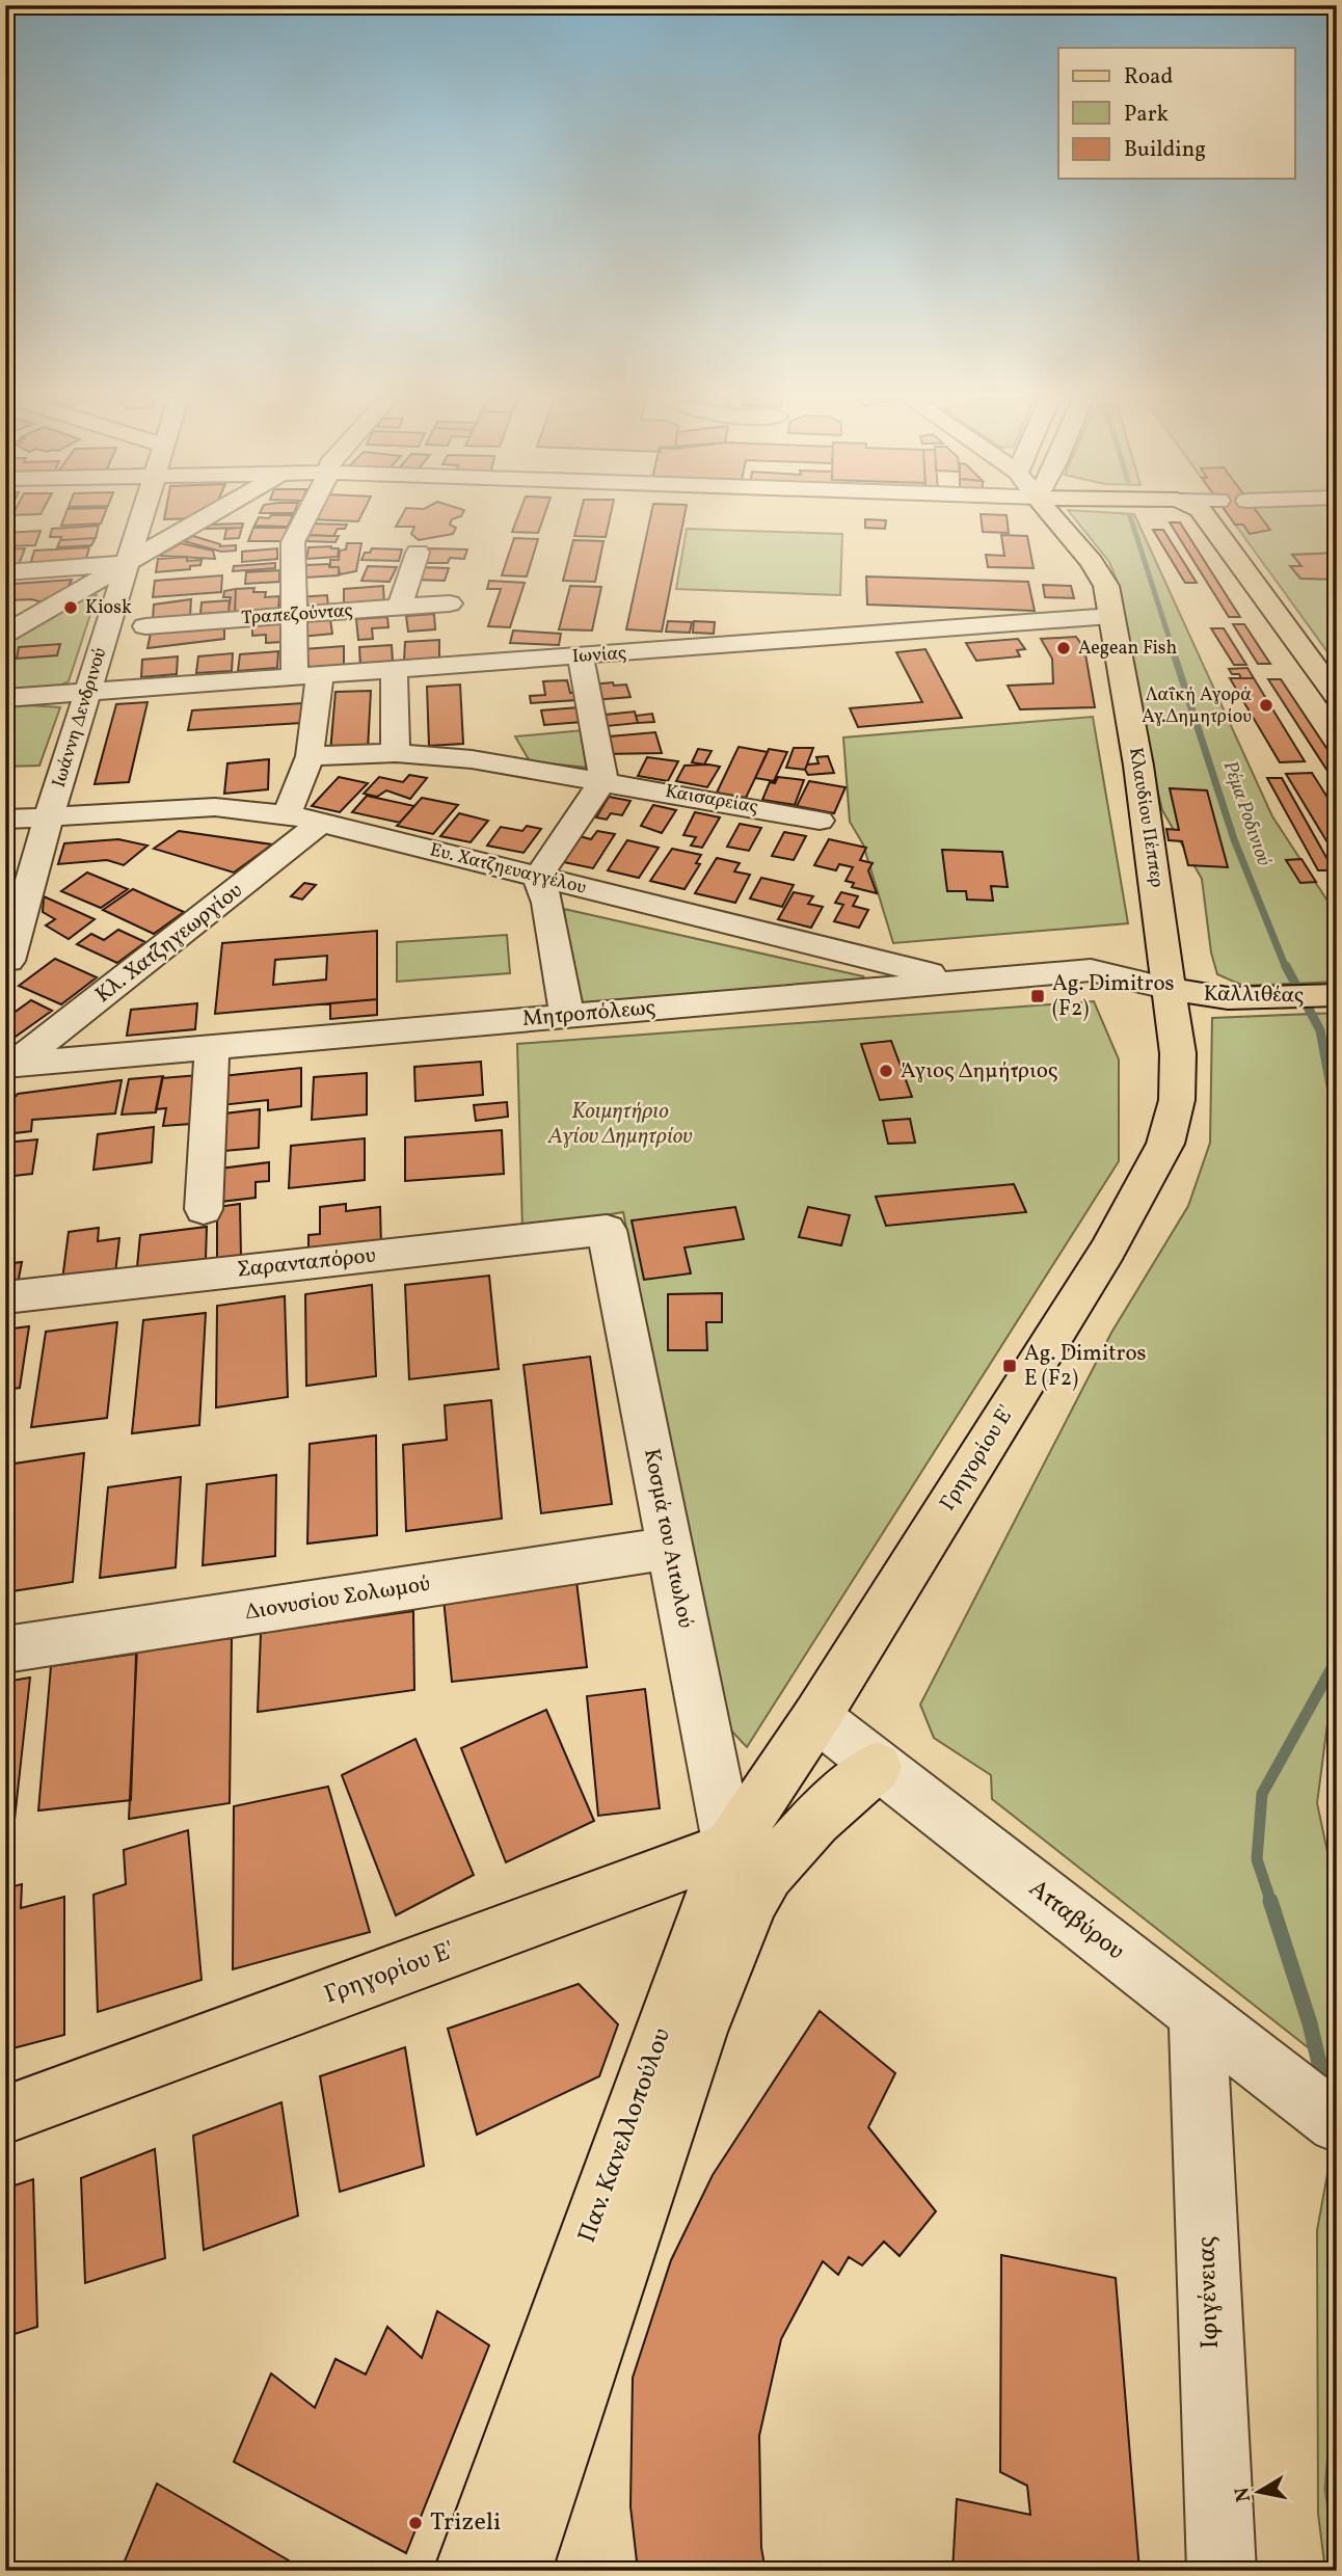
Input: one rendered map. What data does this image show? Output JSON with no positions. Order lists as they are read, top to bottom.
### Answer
{
  "streets": {
    "main road": [
      "Κλαυδίου Πέππερ",
      "Καλλιθέας",
      "Γρηγορίου Ε'",
      "Παν. Κανελλοπούλου"
    ],
    "street": [
      "Τραπεζούντας",
      "Ιωνίας",
      "Ιωάννη Δενδρινού",
      "Καισαρείας",
      "Ευ. Χατζηευαγγέλου",
      "Κλ. Χατζηγεωργίου",
      "Μητροπόλεως",
      "Σαρανταπόρου",
      "Κοσμά του Αιτωλού",
      "Διονυσίου Σολωμού",
      "Ατταβύρου",
      "Ιφιγένειας"
    ]
  },
  "crossings": [
    ["Ιωνίας", "Ιωάννη Δενδρινού"],
    ["Ιωνίας", "Κλαυδίου Πέππερ"],
    ["Ιωάννη Δενδρινού", "Ευ. Χατζηευαγγέλου"],
    ["Κλαυδίου Πέππερ", "Καλλιθέας"],
    ["Κλαυδίου Πέππερ", "Μητροπόλεως"],
    ["Κλαυδίου Πέππερ", "Γρηγορίου Ε'"],
    ["Ευ. Χατζηευαγγέλου", "Κλ. Χατζηγεωργίου"],
    ["Ευ. Χατζηευαγγέλου", "Μητροπόλεως"],
    ["Κλ. Χατζηγεωργίου", "Μητροπόλεως"],
    ["Καλλιθέας", "Μητροπόλεως"],
    ["Καλλιθέας", "Γρηγορίου Ε'"],
    ["Μητροπόλεως", "Γρηγορίου Ε'"],
    ["Σαρανταπόρου", "Κοσμά του Αιτωλού"],
    ["Γρηγορίου Ε'", "Κοσμά του Αιτωλού"],
    ["Γρηγορίου Ε'", "Ατταβύρου"],
    ["Γρηγορίου Ε'", "Παν. Κανελλοπούλου"],
    ["Κοσμά του Αιτωλού", "Διονυσίου Σολωμού"],
    ["Κοσμά του Αιτωλού", "Παν. Κανελλοπούλου"],
    ["Ατταβύρου", "Παν. Κανελλοπούλου"],
    ["Ατταβύρου", "Ιφιγένειας"]
  ],
  "water": ["Ρέμα Ροδινιού"],
  "parks": ["Κοιμητήριο Αγίου Δημητρίου"],
  "places": {
    "other": [
      "Kiosk",
      "Aegean Fish",
      "Λαΐκή Αγορά Αγ.Δημητρίου",
      "Άγιος Δημήτριος",
      "Trizeli"
    ],
    "transit": ["Ag. Dimitros (F2)", "Ag. Dimitros E (F2)"]
  },
  "legend": ["Road", "Park", "Building"],
  "north": "left"
}
